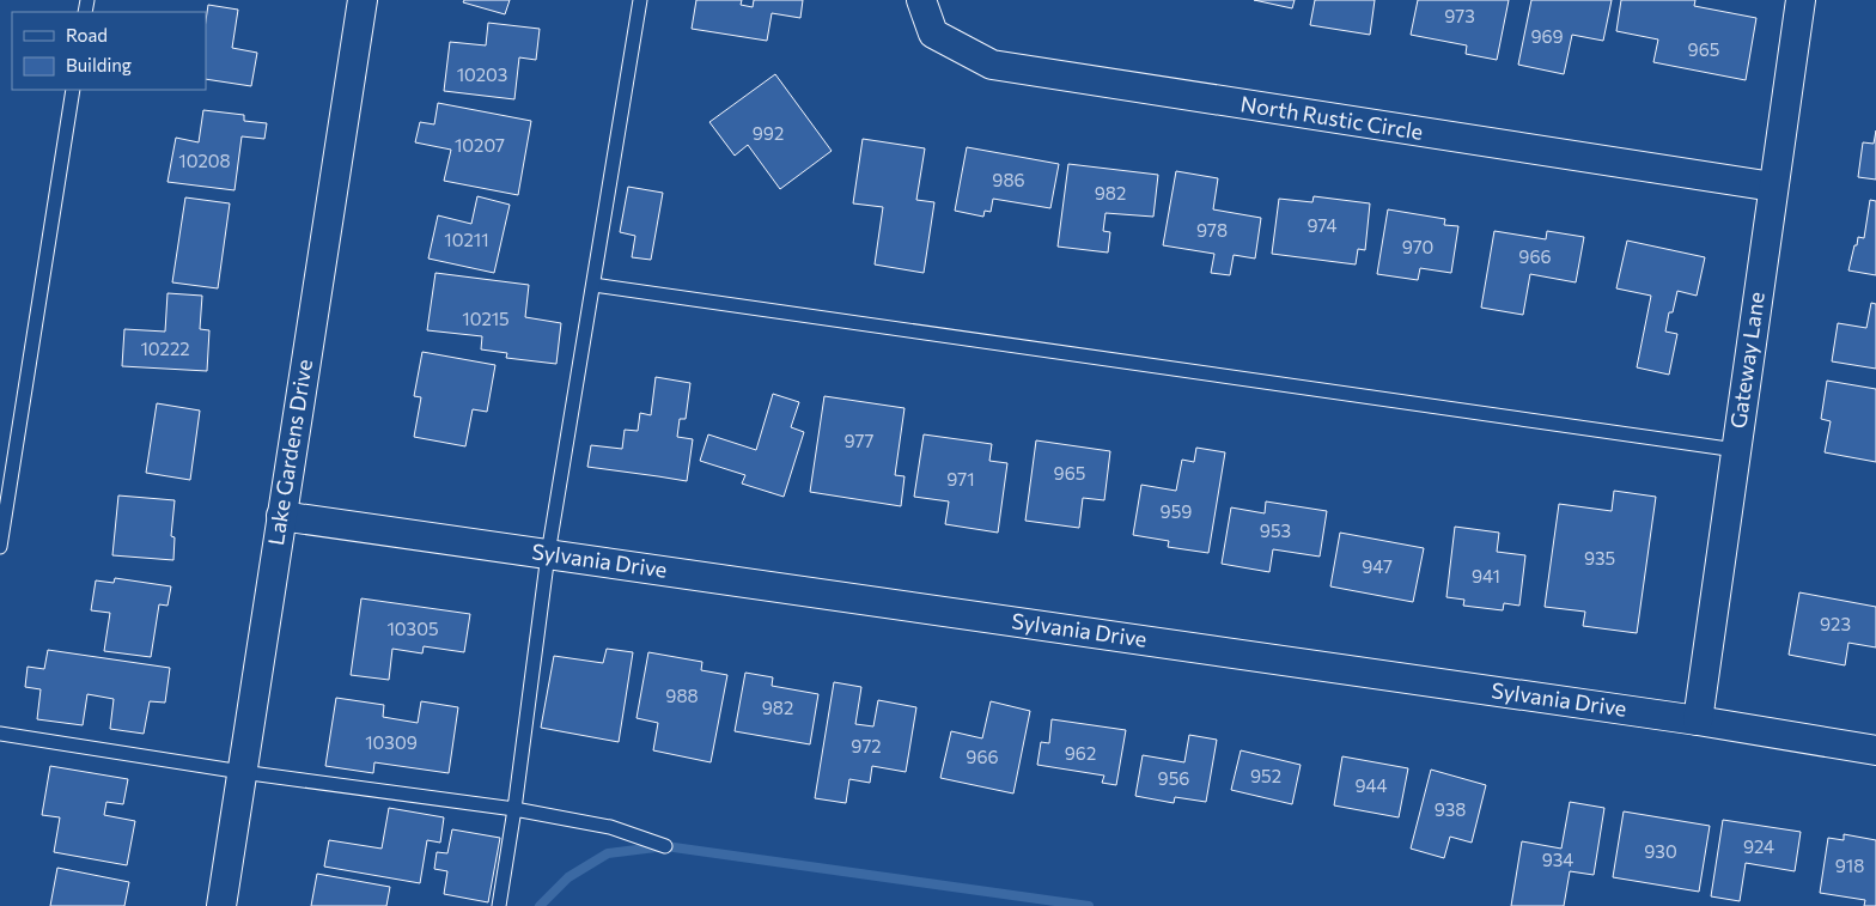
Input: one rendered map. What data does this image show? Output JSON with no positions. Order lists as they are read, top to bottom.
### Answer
{
  "streets": {
    "street": [
      "North Rustic Circle",
      "Gateway Lane",
      "Lake Gardens Drive",
      "Sylvania Drive"
    ]
  },
  "crossings": [
    ["North Rustic Circle", "Gateway Lane"],
    ["Gateway Lane", "Sylvania Drive"],
    ["Lake Gardens Drive", "Sylvania Drive"]
  ],
  "house_numbers": [
    "973",
    "969",
    "965",
    "10203",
    "992",
    "10207",
    "10208",
    "986",
    "982",
    "974",
    "978",
    "10211",
    "970",
    "966",
    "10215",
    "10222",
    "977",
    "965",
    "971",
    "959",
    "953",
    "935",
    "947",
    "941",
    "923",
    "10305",
    "988",
    "982",
    "10309",
    "972",
    "962",
    "966",
    "952",
    "956",
    "944",
    "938",
    "924",
    "930",
    "934",
    "918"
  ],
  "legend": ["Road", "Building"]
}
